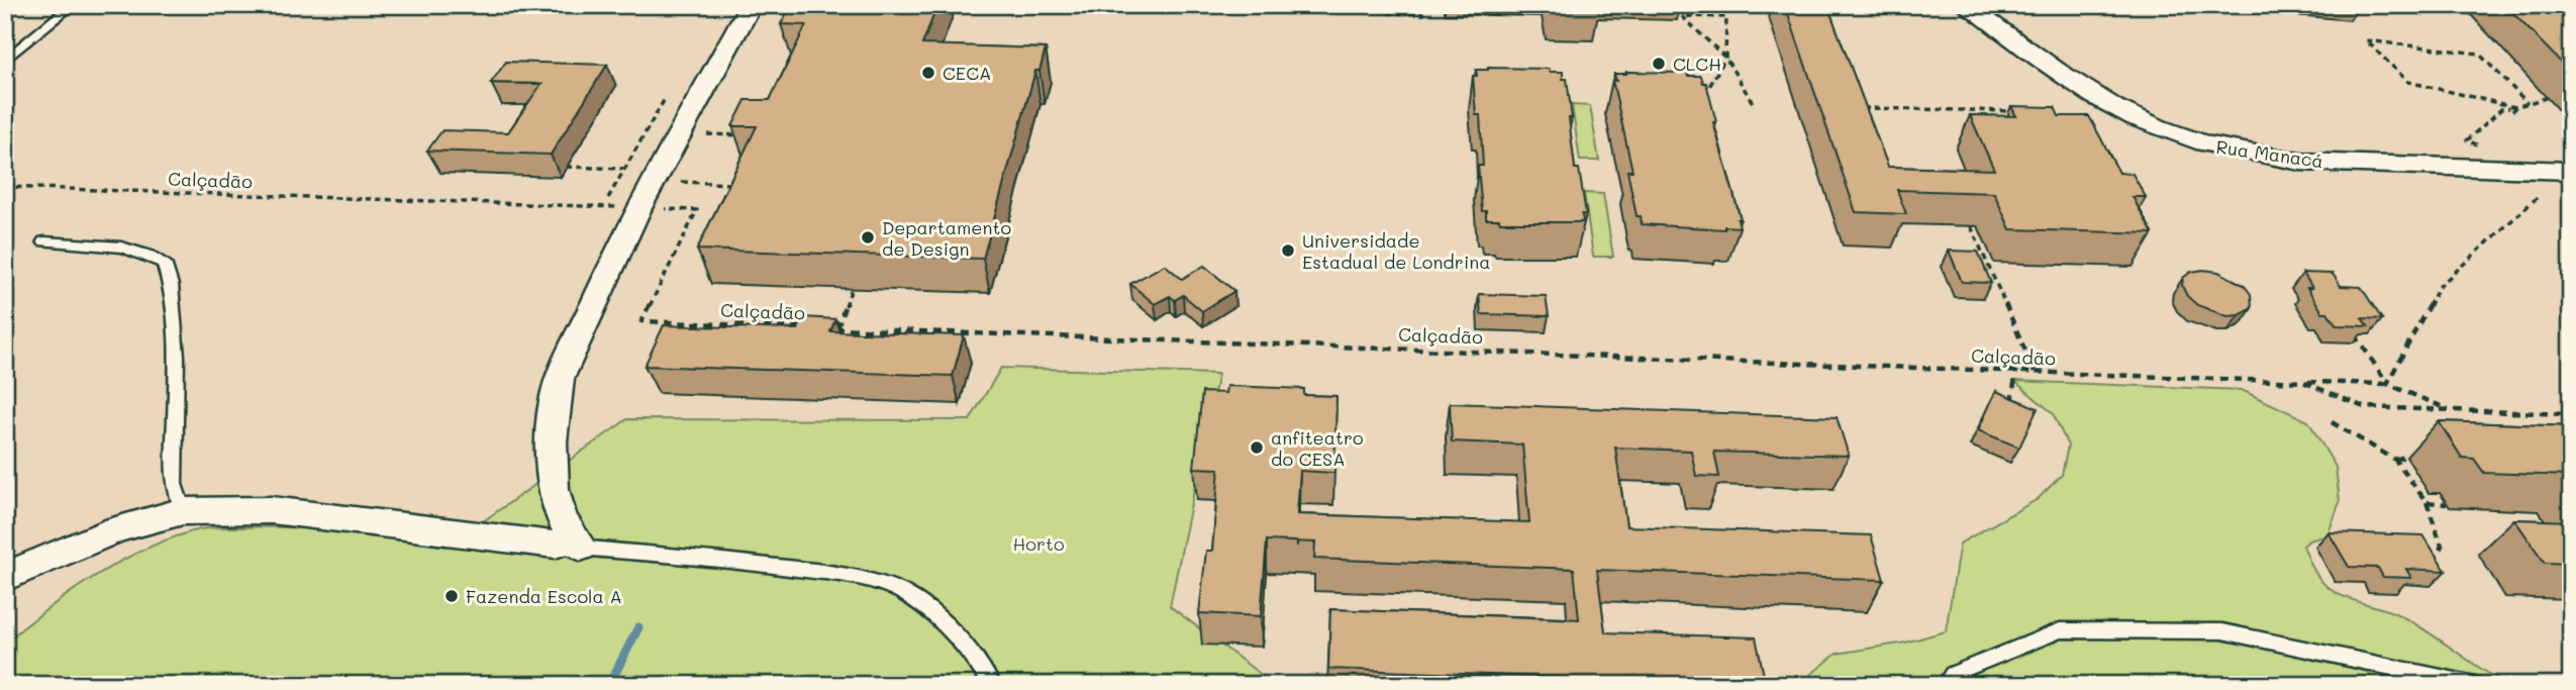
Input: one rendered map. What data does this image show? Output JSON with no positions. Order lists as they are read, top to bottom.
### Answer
{
  "streets": {
    "street": ["Rua Manacá"],
    "path": ["Calçadão"]
  },
  "parks": ["Horto"],
  "places": [
    "CLCH",
    "CECA",
    "Departamento de Design",
    "Universidade Estadual de Londrina",
    "anfiteatro do CESA",
    "Fazenda Escola A"
  ]
}
